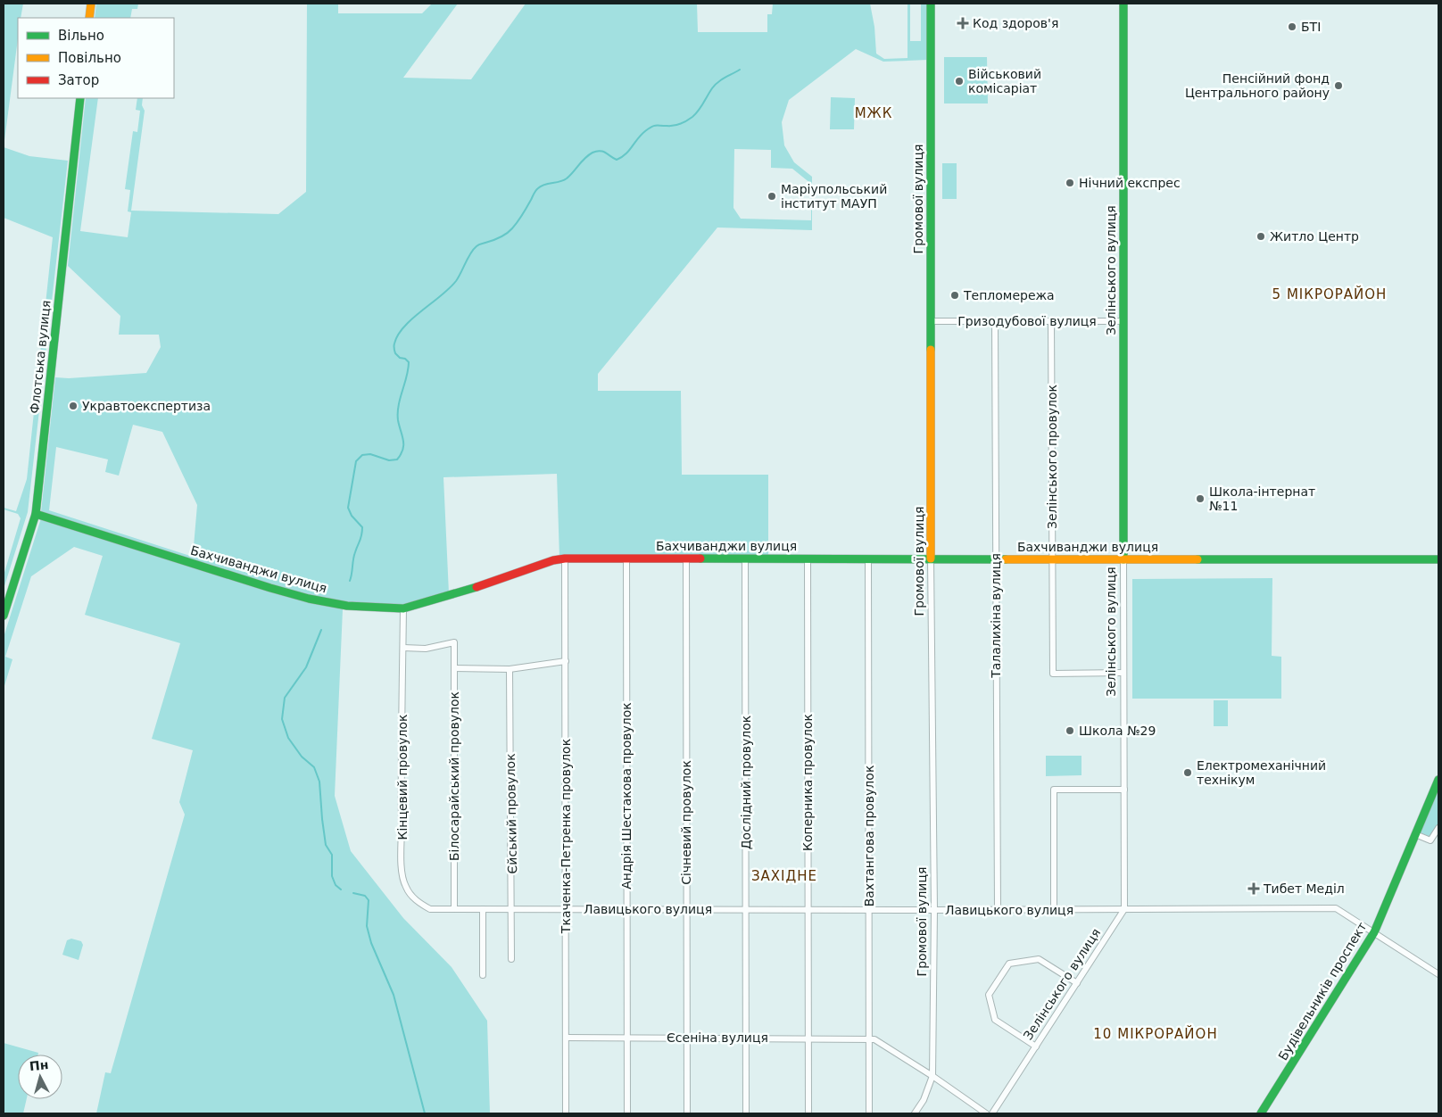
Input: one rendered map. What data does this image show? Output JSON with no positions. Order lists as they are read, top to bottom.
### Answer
{
  "streets": {
    "street": [
      "Громової вулиця",
      "Зелінського вулиця",
      "Гризодубової вулиця",
      "Флотська вулиця",
      "Зелінського провулок",
      "Бахчиванджи вулиця",
      "Талалихіна вулиця",
      "Білосарайський провулок",
      "Кінцевий провулок",
      "Дослідний провулок",
      "Коперника провулок",
      "Андрія Шестакова провулок",
      "Єйський провулок",
      "Січневий провулок",
      "Ткаченка-Петренка провулок",
      "Вахтангова провулок",
      "Лавицького вулиця",
      "Будівельників проспект",
      "Єсеніна вулиця"
    ]
  },
  "crossings": [
    ["Громової вулиця", "Гризодубової вулиця"],
    ["Громової вулиця", "Бахчиванджи вулиця"],
    ["Громової вулиця", "Лавицького вулиця"],
    ["Зелінського вулиця", "Гризодубової вулиця"],
    ["Зелінського вулиця", "Зелінського провулок"],
    ["Зелінського вулиця", "Бахчиванджи вулиця"],
    ["Зелінського вулиця", "Лавицького вулиця"],
    ["Гризодубової вулиця", "Зелінського провулок"],
    ["Гризодубової вулиця", "Талалихіна вулиця"],
    ["Флотська вулиця", "Бахчиванджи вулиця"],
    ["Зелінського провулок", "Бахчиванджи вулиця"],
    ["Бахчиванджи вулиця", "Талалихіна вулиця"],
    ["Бахчиванджи вулиця", "Кінцевий провулок"],
    ["Бахчиванджи вулиця", "Дослідний провулок"],
    ["Бахчиванджи вулиця", "Коперника провулок"],
    ["Бахчиванджи вулиця", "Андрія Шестакова провулок"],
    ["Бахчиванджи вулиця", "Січневий провулок"],
    ["Бахчиванджи вулиця", "Ткаченка-Петренка провулок"],
    ["Бахчиванджи вулиця", "Вахтангова провулок"],
    ["Талалихіна вулиця", "Лавицького вулиця"],
    ["Білосарайський провулок", "Кінцевий провулок"],
    ["Білосарайський провулок", "Лавицького вулиця"],
    ["Кінцевий провулок", "Лавицького вулиця"],
    ["Дослідний провулок", "Лавицького вулиця"],
    ["Дослідний провулок", "Єсеніна вулиця"],
    ["Коперника провулок", "Лавицького вулиця"],
    ["Коперника провулок", "Єсеніна вулиця"],
    ["Андрія Шестакова провулок", "Лавицького вулиця"],
    ["Андрія Шестакова провулок", "Єсеніна вулиця"],
    ["Єйський провулок", "Лавицького вулиця"],
    ["Січневий провулок", "Лавицького вулиця"],
    ["Січневий провулок", "Єсеніна вулиця"],
    ["Ткаченка-Петренка провулок", "Лавицького вулиця"],
    ["Ткаченка-Петренка провулок", "Єсеніна вулиця"],
    ["Вахтангова провулок", "Лавицького вулиця"],
    ["Вахтангова провулок", "Єсеніна вулиця"],
    ["Лавицького вулиця", "Будівельників проспект"]
  ],
  "districts": [
    "МЖК",
    "5 МІКРОРАЙОН",
    "ЗАХІДНЕ",
    "10 МІКРОРАЙОН"
  ],
  "places": {
    "health": ["Код здоров'я", "Тибет Меділ"],
    "other": [
      "БТІ",
      "Військовий комісаріат",
      "Пенсійний фонд Центрального району",
      "Нічний експрес",
      "Маріупольський інститут МАУП",
      "Житло Центр",
      "Тепломережа",
      "Укравтоекспертиза",
      "Школа-інтернат №11",
      "Школа №29",
      "Електромеханічний технікум"
    ]
  },
  "legend": ["Вільно", "Повільно", "Затор"],
  "north": "top"
}
